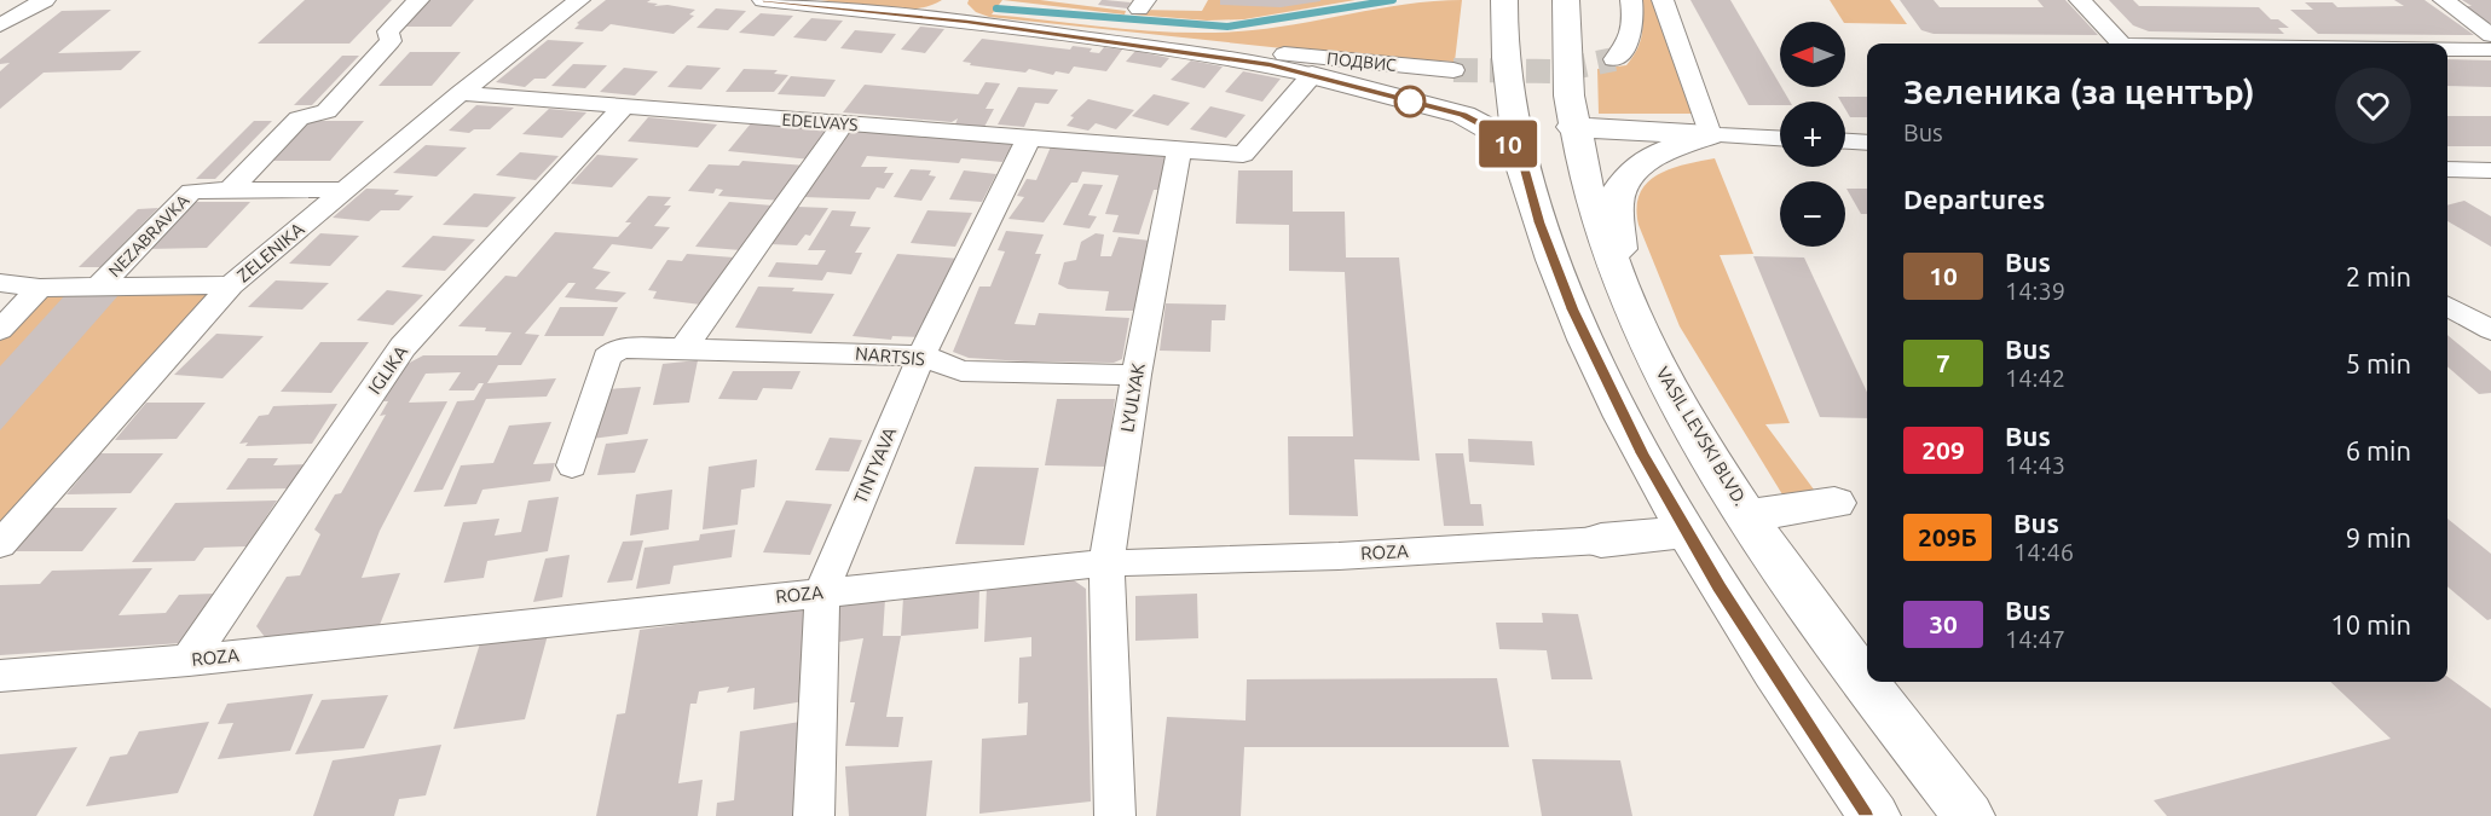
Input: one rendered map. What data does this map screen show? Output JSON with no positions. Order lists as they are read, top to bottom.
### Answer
{
  "streets": {
    "highway": ["VASIL LEVSKI BLVD."],
    "street": [
      "ПОДВИС",
      "EDELVAYS",
      "NEZABRAVKA",
      "ZELENIKA",
      "NARTSIS",
      "IGLIKA",
      "LYULYAK",
      "TINTYAVA",
      "ROZA"
    ]
  },
  "crossings": [
    ["EDELVAYS", "ZELENIKA"],
    ["EDELVAYS", "IGLIKA"],
    ["EDELVAYS", "LYULYAK"],
    ["EDELVAYS", "TINTYAVA"],
    ["NEZABRAVKA", "ZELENIKA"],
    ["NARTSIS", "LYULYAK"],
    ["NARTSIS", "TINTYAVA"],
    ["IGLIKA", "ROZA"],
    ["LYULYAK", "ROZA"],
    ["TINTYAVA", "ROZA"]
  ],
  "lines": ["bus line 10"],
  "north": "left",
  "page": {
    "on_map": "10",
    "map_buttons": ["+", "−"],
    "heading": [
      ["Зеленика (за център)", "Bus"],
      "Departures"
    ],
    "list": [
      {
        "mark": "10",
        "name": "Bus",
        "note": "14:39",
        "value": "2 min"
      },
      {
        "mark": "7",
        "name": "Bus",
        "note": "14:42",
        "value": "5 min"
      },
      {
        "mark": "209",
        "name": "Bus",
        "note": "14:43",
        "value": "6 min"
      },
      {
        "mark": "209Б",
        "name": "Bus",
        "note": "14:46",
        "value": "9 min"
      },
      {
        "mark": "30",
        "name": "Bus",
        "note": "14:47",
        "value": "10 min"
      }
    ]
  }
}
